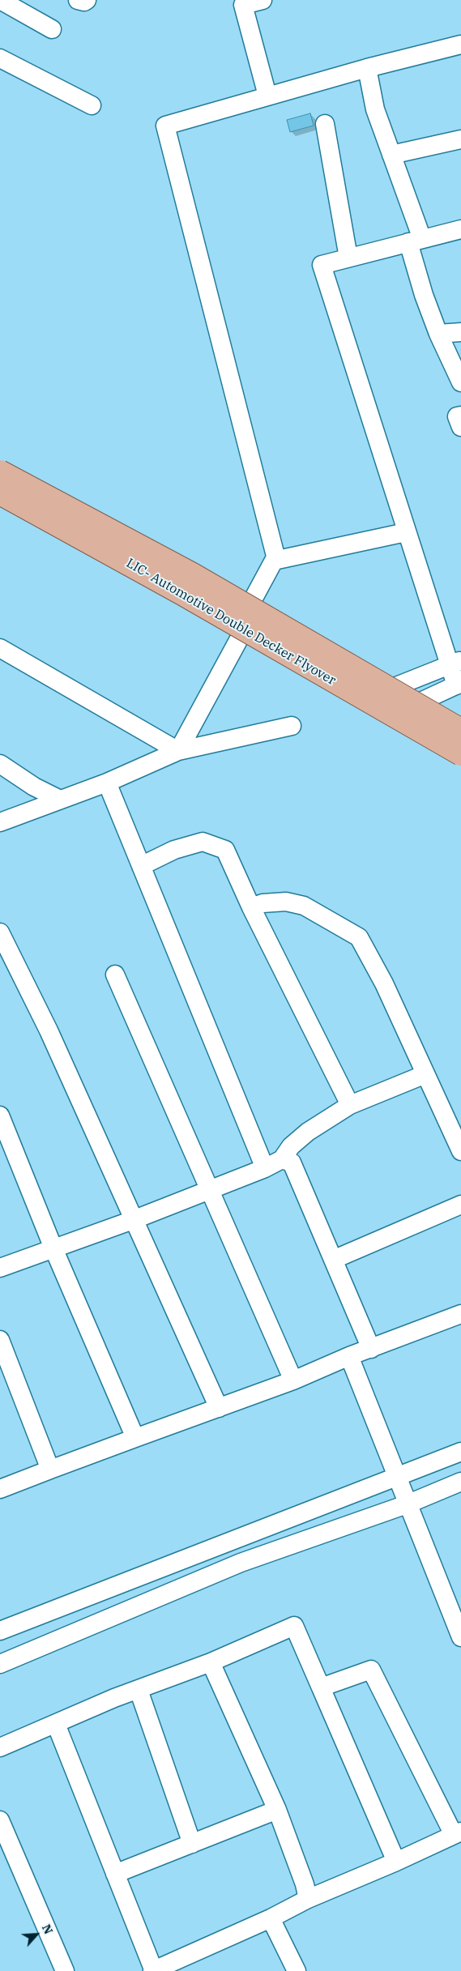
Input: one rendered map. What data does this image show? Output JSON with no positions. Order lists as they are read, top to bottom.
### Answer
{
  "streets": {
    "main road": ["LIC- Automotive Double Decker Flyover"]
  },
  "north": "top right"
}
